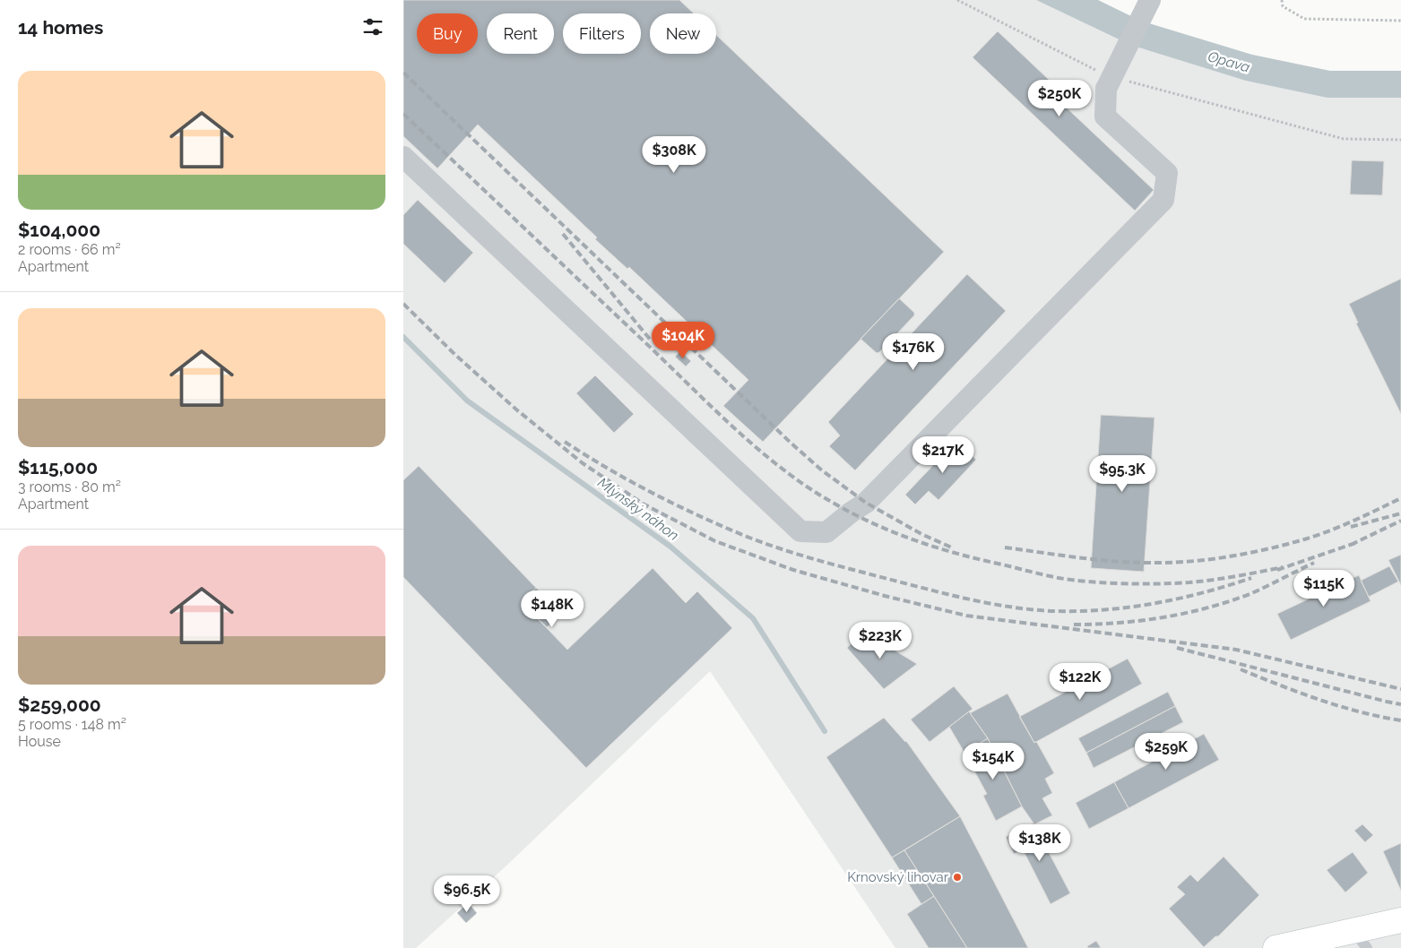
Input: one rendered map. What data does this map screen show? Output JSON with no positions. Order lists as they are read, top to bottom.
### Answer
{
  "water": ["Opava", "Mlýnský náhon"],
  "places": ["Krnovský lihovar"],
  "page": {
    "heading": "14 homes",
    "chip": [
      "Buy",
      "Rent",
      "Filters",
      "New"
    ],
    "list": [
      {
        "name": "$104,000",
        "note": "2 rooms · 66 m² · Apartment"
      },
      {
        "name": "$115,000",
        "note": "3 rooms · 80 m² · Apartment"
      },
      {
        "name": "$259,000",
        "note": "5 rooms · 148 m² · House"
      }
    ],
    "price": [
      "$250K",
      "$308K",
      "$104K",
      "$176K",
      "$217K",
      "$95.3K",
      "$115K",
      "$148K",
      "$223K",
      "$122K",
      "$259K",
      "$154K",
      "$138K",
      "$96.5K"
    ]
  }
}
